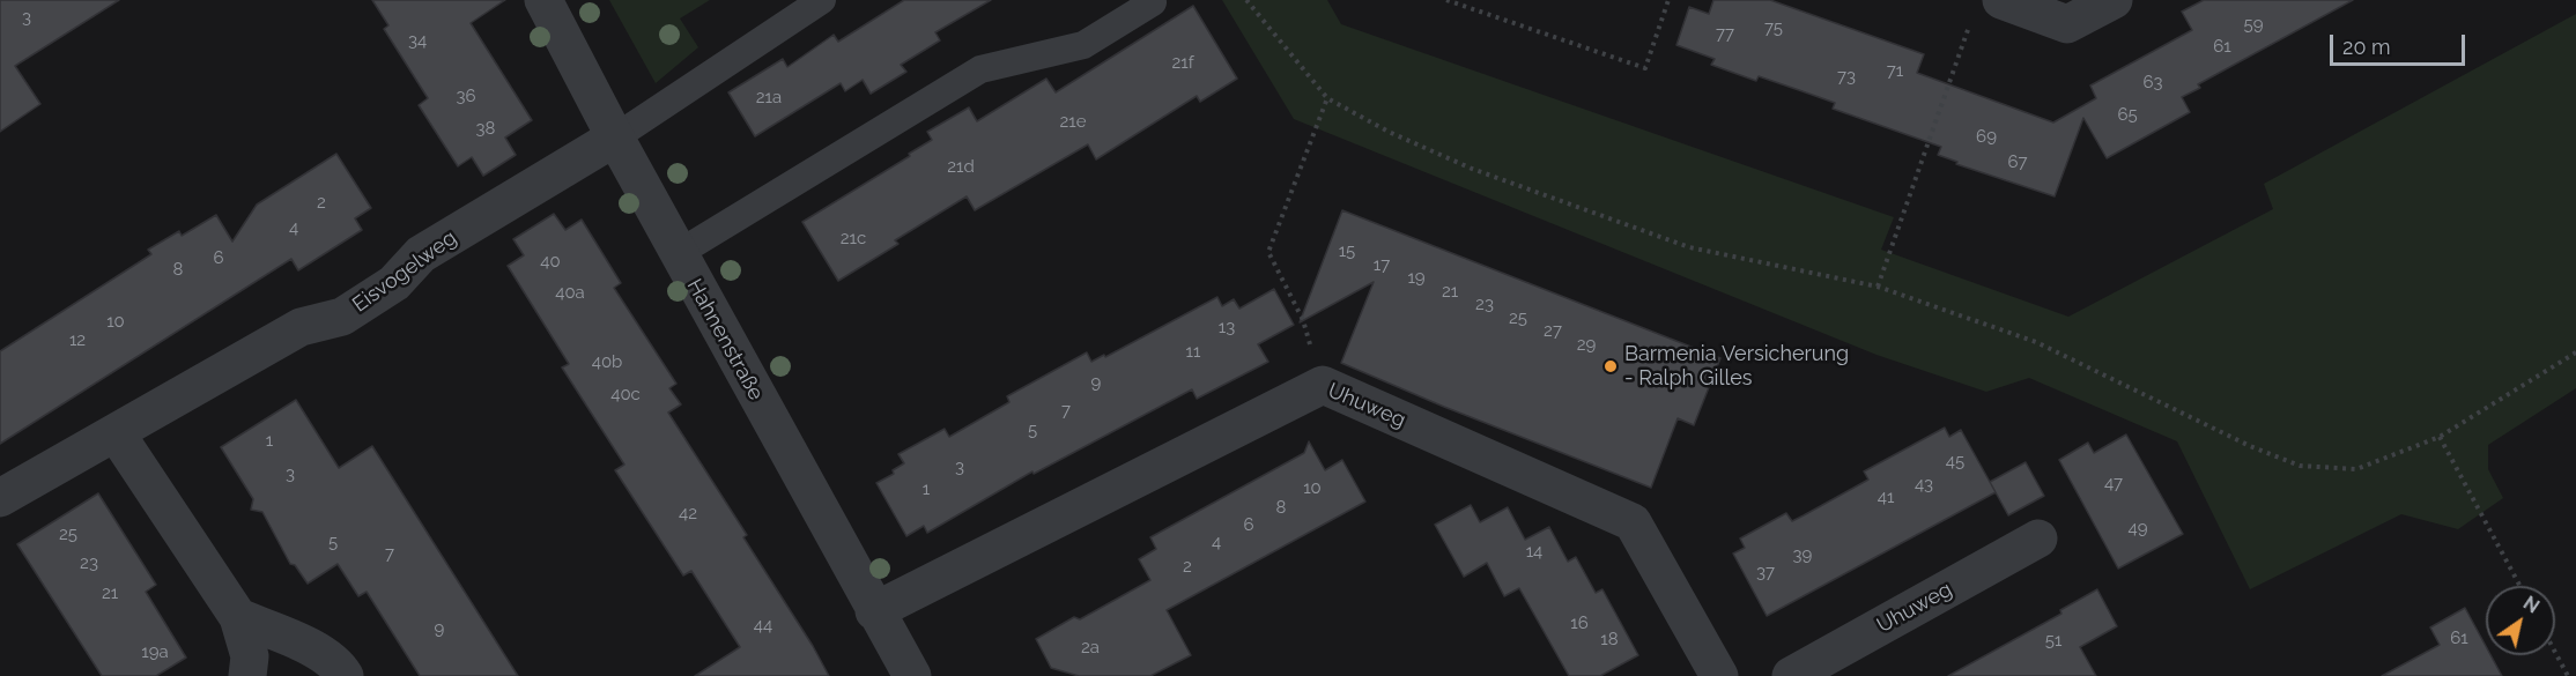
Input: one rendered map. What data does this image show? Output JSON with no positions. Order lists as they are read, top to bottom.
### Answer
{
  "streets": {
    "street": ["Eisvogelweg", "Hahnenstraße", "Uhuweg"]
  },
  "crossings": [
    ["Eisvogelweg", "Hahnenstraße"],
    ["Hahnenstraße", "Uhuweg"]
  ],
  "places": ["Barmenia Versicherung - Ralph Gilles"],
  "house_numbers": [
    "3",
    "59",
    "75",
    "77",
    "34",
    "61",
    "21f",
    "71",
    "73",
    "63",
    "36",
    "21a",
    "65",
    "21e",
    "38",
    "69",
    "67",
    "21d",
    "2",
    "4",
    "21c",
    "15",
    "6",
    "40",
    "17",
    "8",
    "19",
    "21",
    "40a",
    "23",
    "25",
    "10",
    "13",
    "27",
    "12",
    "29",
    "11",
    "40b",
    "9",
    "40c",
    "7",
    "5",
    "1",
    "45",
    "3",
    "3",
    "47",
    "43",
    "10",
    "1",
    "41",
    "8",
    "42",
    "6",
    "49",
    "25",
    "5",
    "4",
    "14",
    "7",
    "39",
    "23",
    "2",
    "37",
    "21",
    "16",
    "44",
    "9",
    "61",
    "18",
    "51",
    "2a",
    "19a"
  ],
  "scale_bar": "20 m",
  "north": "top right"
}
